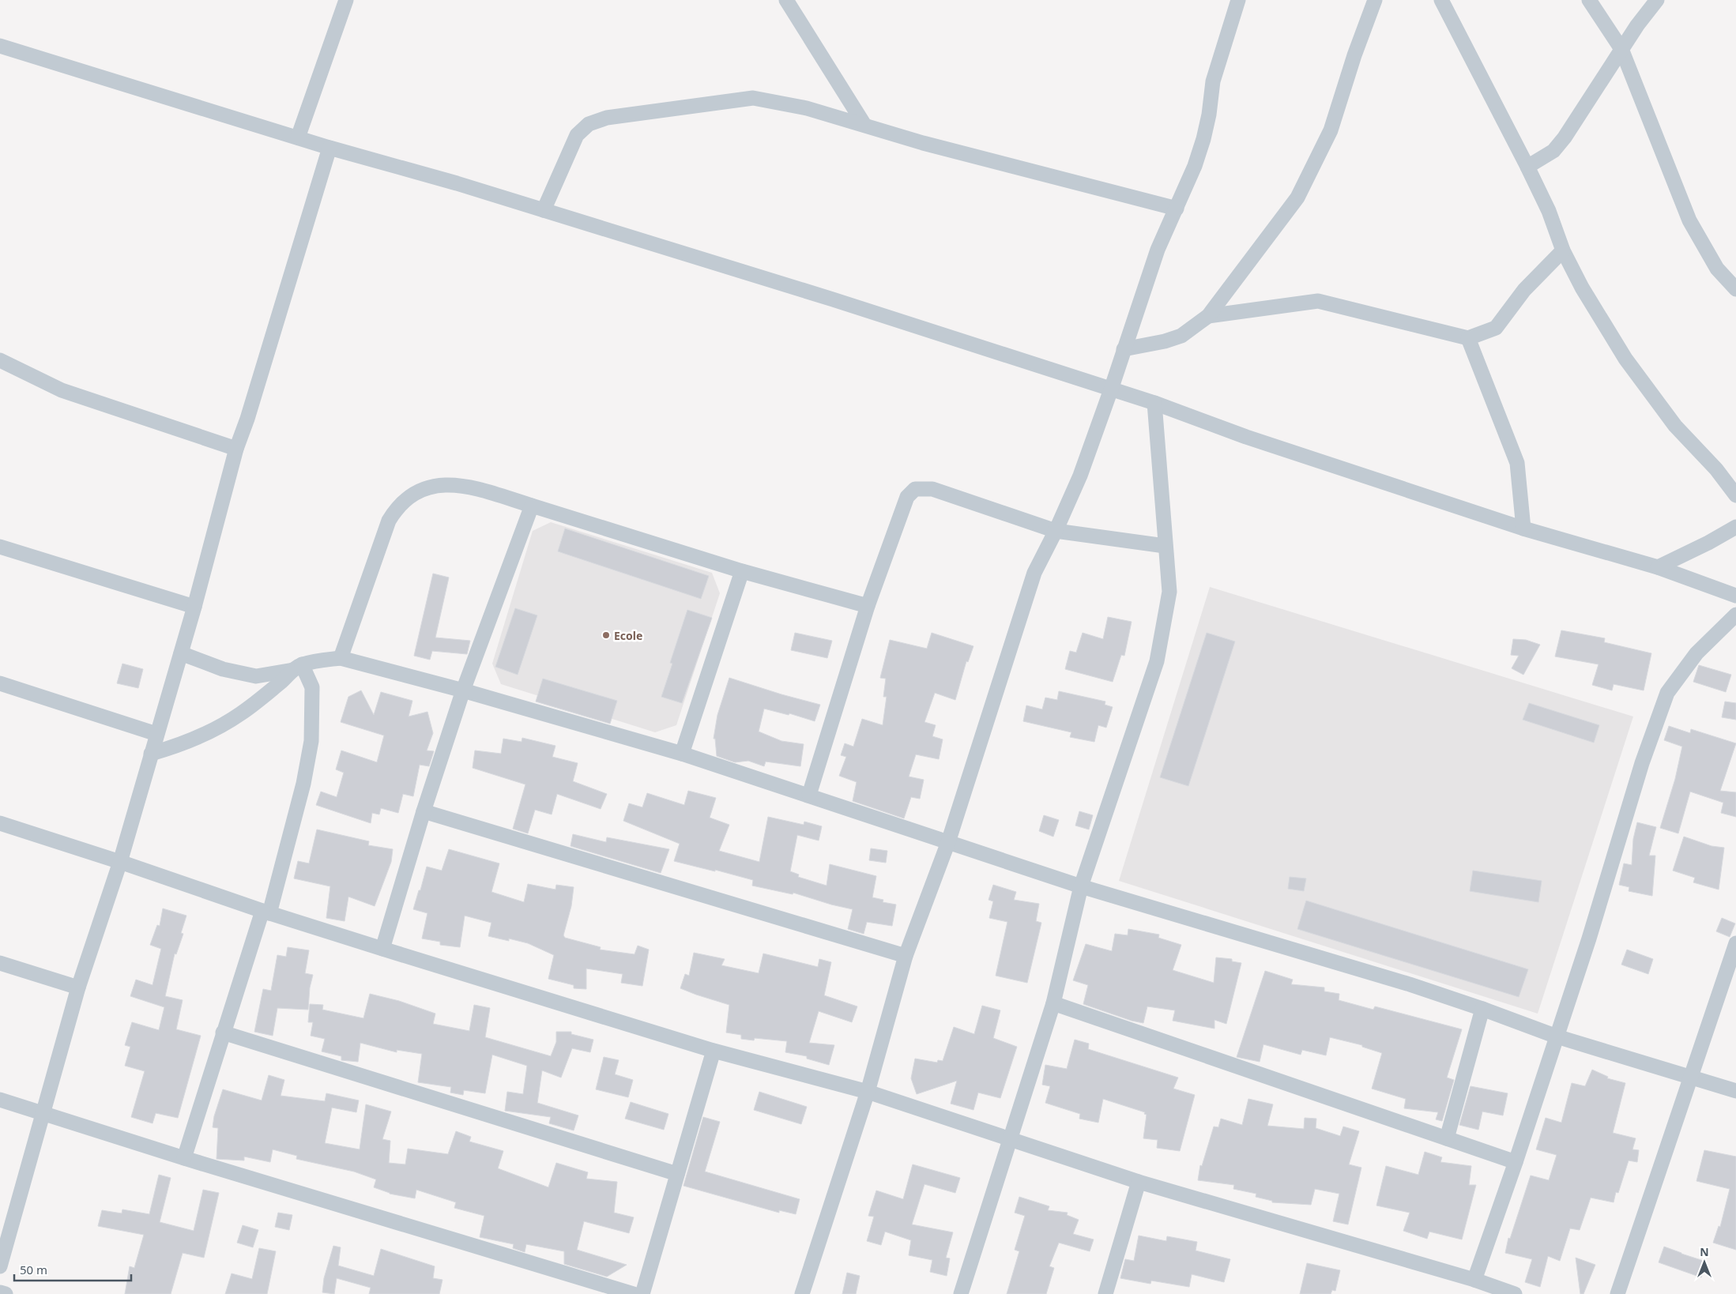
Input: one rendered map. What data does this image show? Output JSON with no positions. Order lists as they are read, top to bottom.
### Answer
{
  "places": ["Ecole"],
  "scale_bar": "50 m",
  "north": "top"
}
